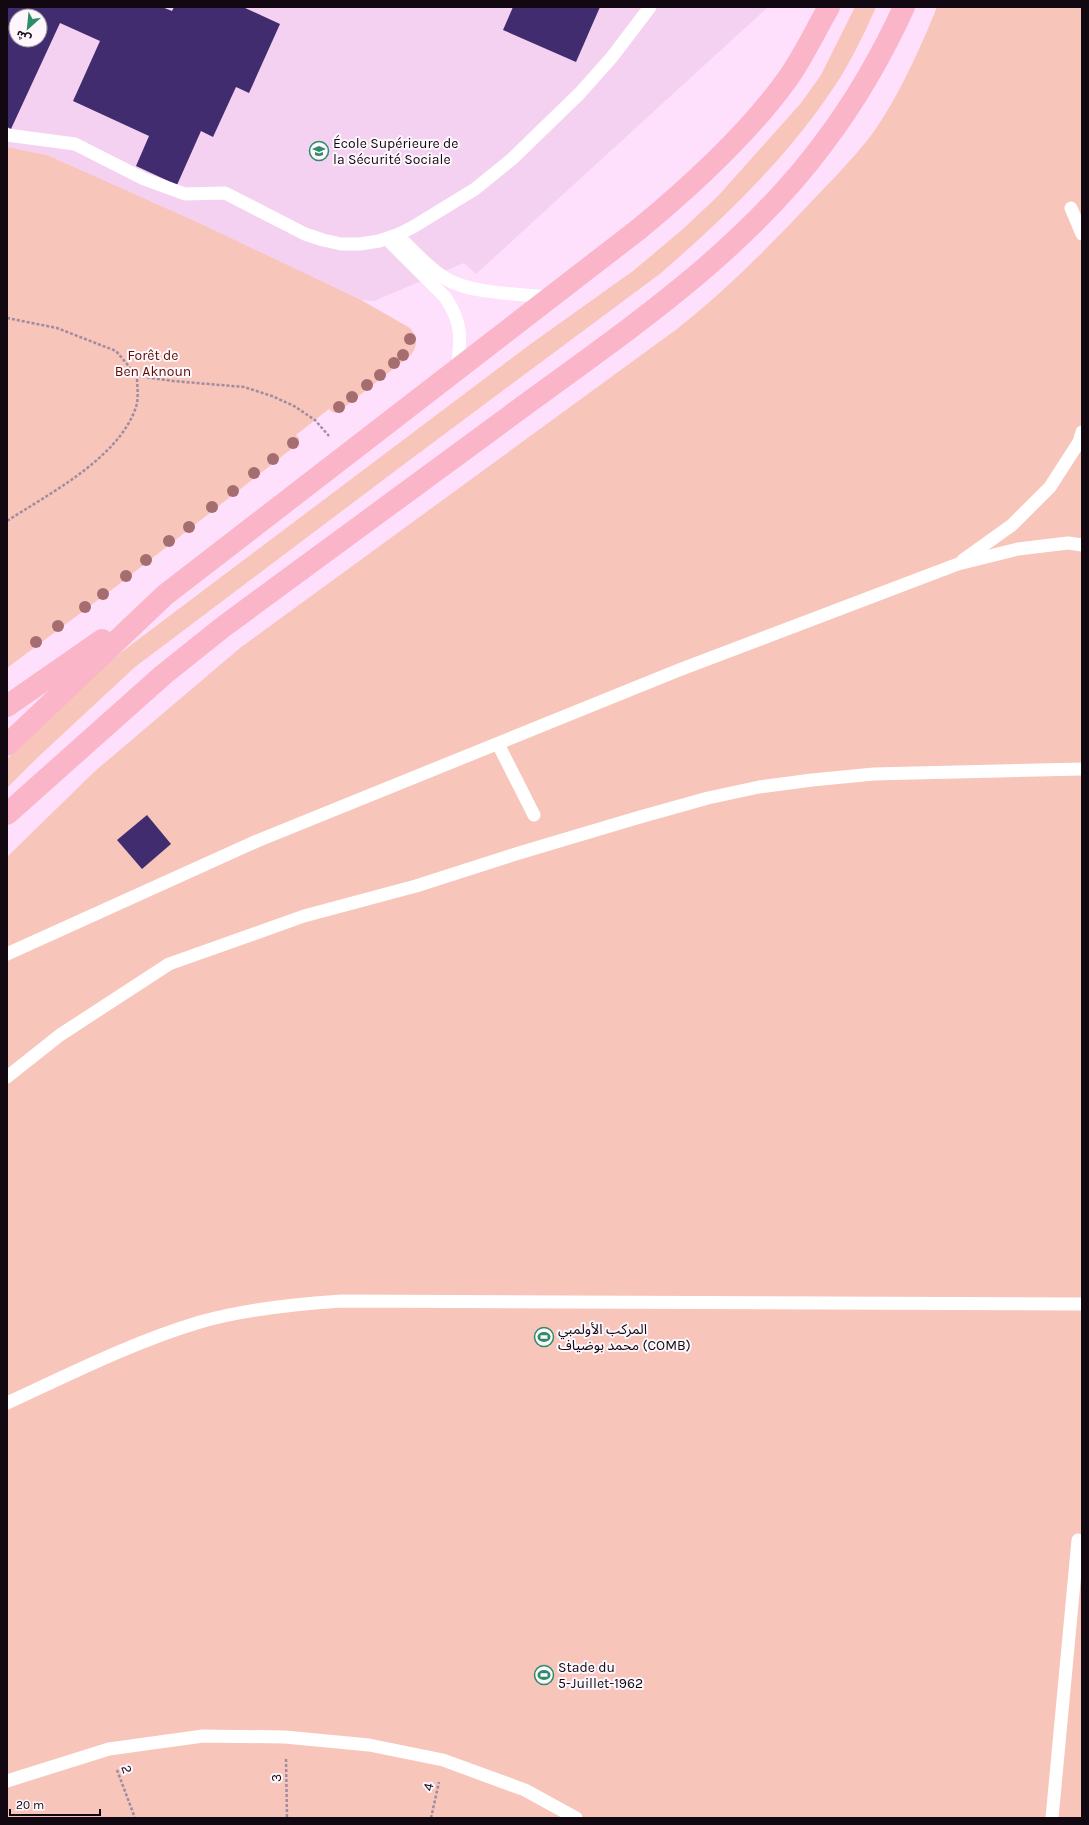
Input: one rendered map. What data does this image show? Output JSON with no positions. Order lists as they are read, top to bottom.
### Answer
{
  "streets": {
    "path": ["2", "3", "4"]
  },
  "parks": ["Forêt de Ben Aknoun"],
  "places": {
    "school or university": ["École Supérieure de la Sécurité Sociale"],
    "sports": ["المركب الأولمبي محمد بوضياف (COMB)", "Stade du 5-Juillet-1962"]
  },
  "scale_bar": "20 m",
  "north": "bottom left"
}
